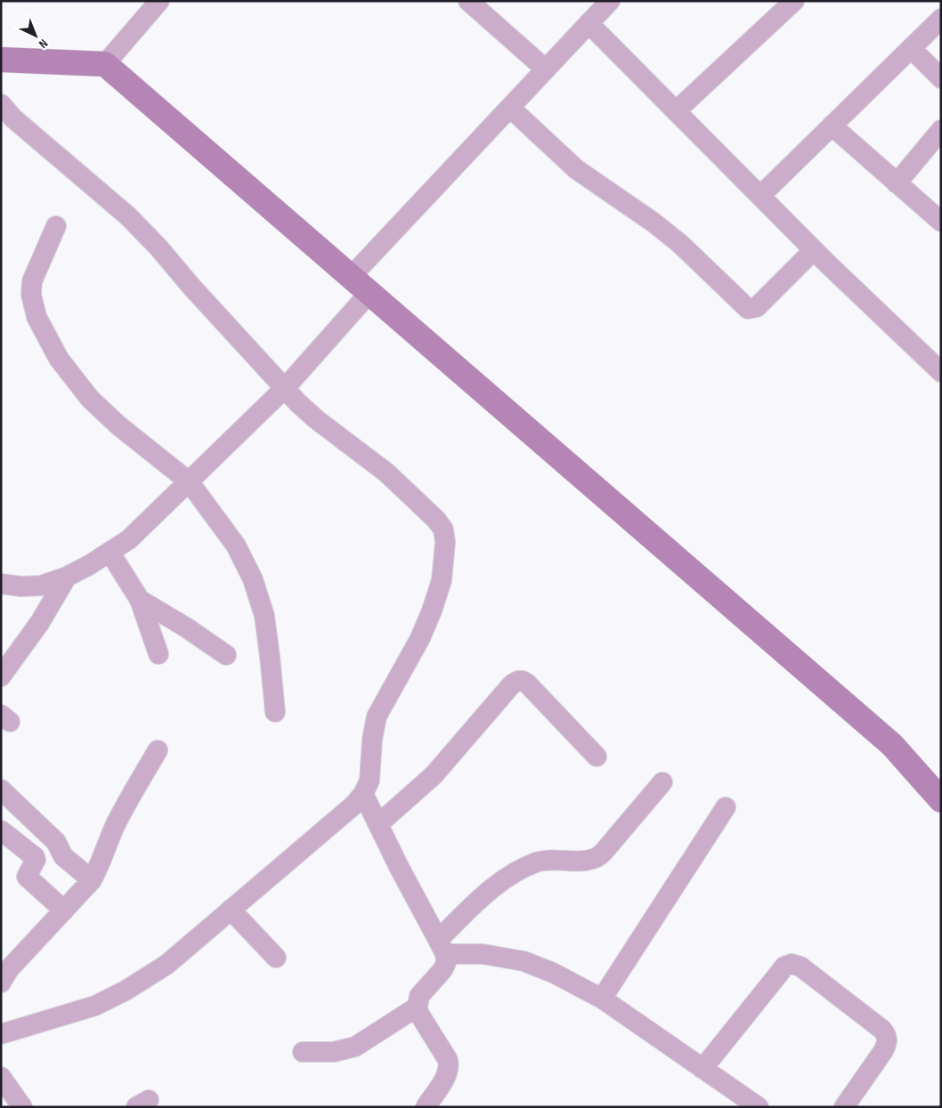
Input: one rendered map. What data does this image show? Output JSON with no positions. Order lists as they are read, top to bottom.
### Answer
{
  "north": "bottom right"
}
